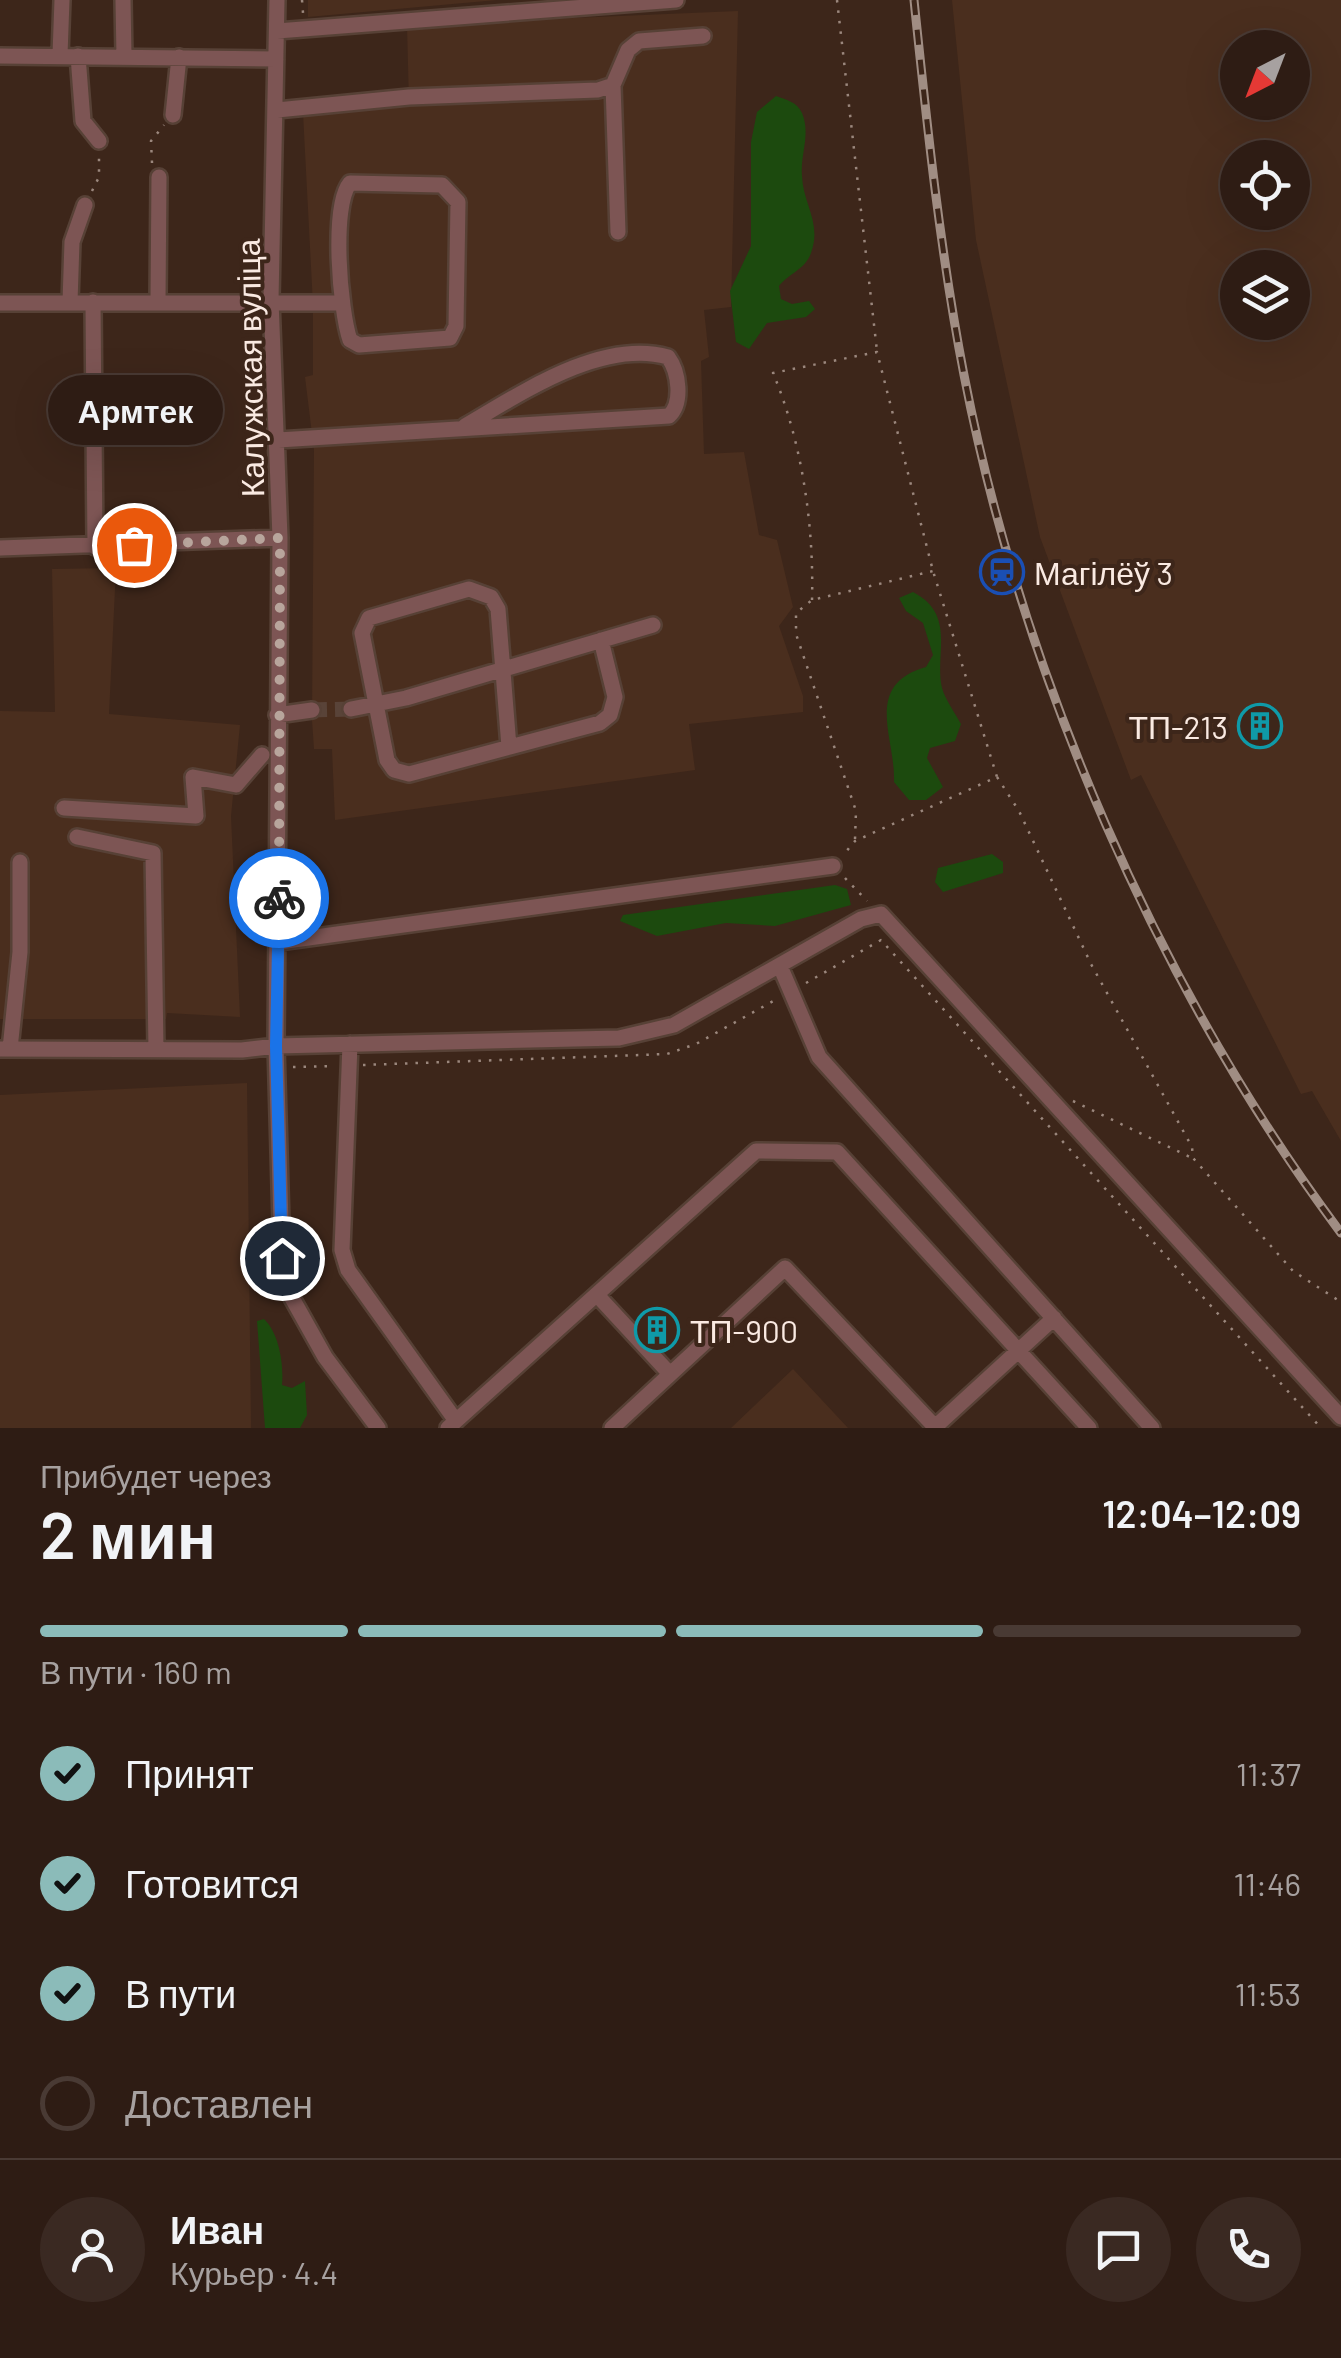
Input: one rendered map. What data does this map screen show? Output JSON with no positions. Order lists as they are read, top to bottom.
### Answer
{
  "streets": {
    "street": ["Калужская вуліца"]
  },
  "places": {
    "other": ["Армтек"],
    "station": ["Магілёў 3"],
    "building": ["ТП-213", "ТП-900"]
  },
  "north": "bottom left",
  "page": {
    "bubble": "Армтек",
    "heading": ["2 мин", "Прибудет через", "12:04–12:09"],
    "panel": ["Иван", "Курьер · 4.4"],
    "bar": "В пути · 160 m",
    "list": [
      ["Принят", "11:37"],
      ["Готовится", "11:46"],
      ["В пути", "11:53"],
      "Доставлен"
    ]
  }
}
